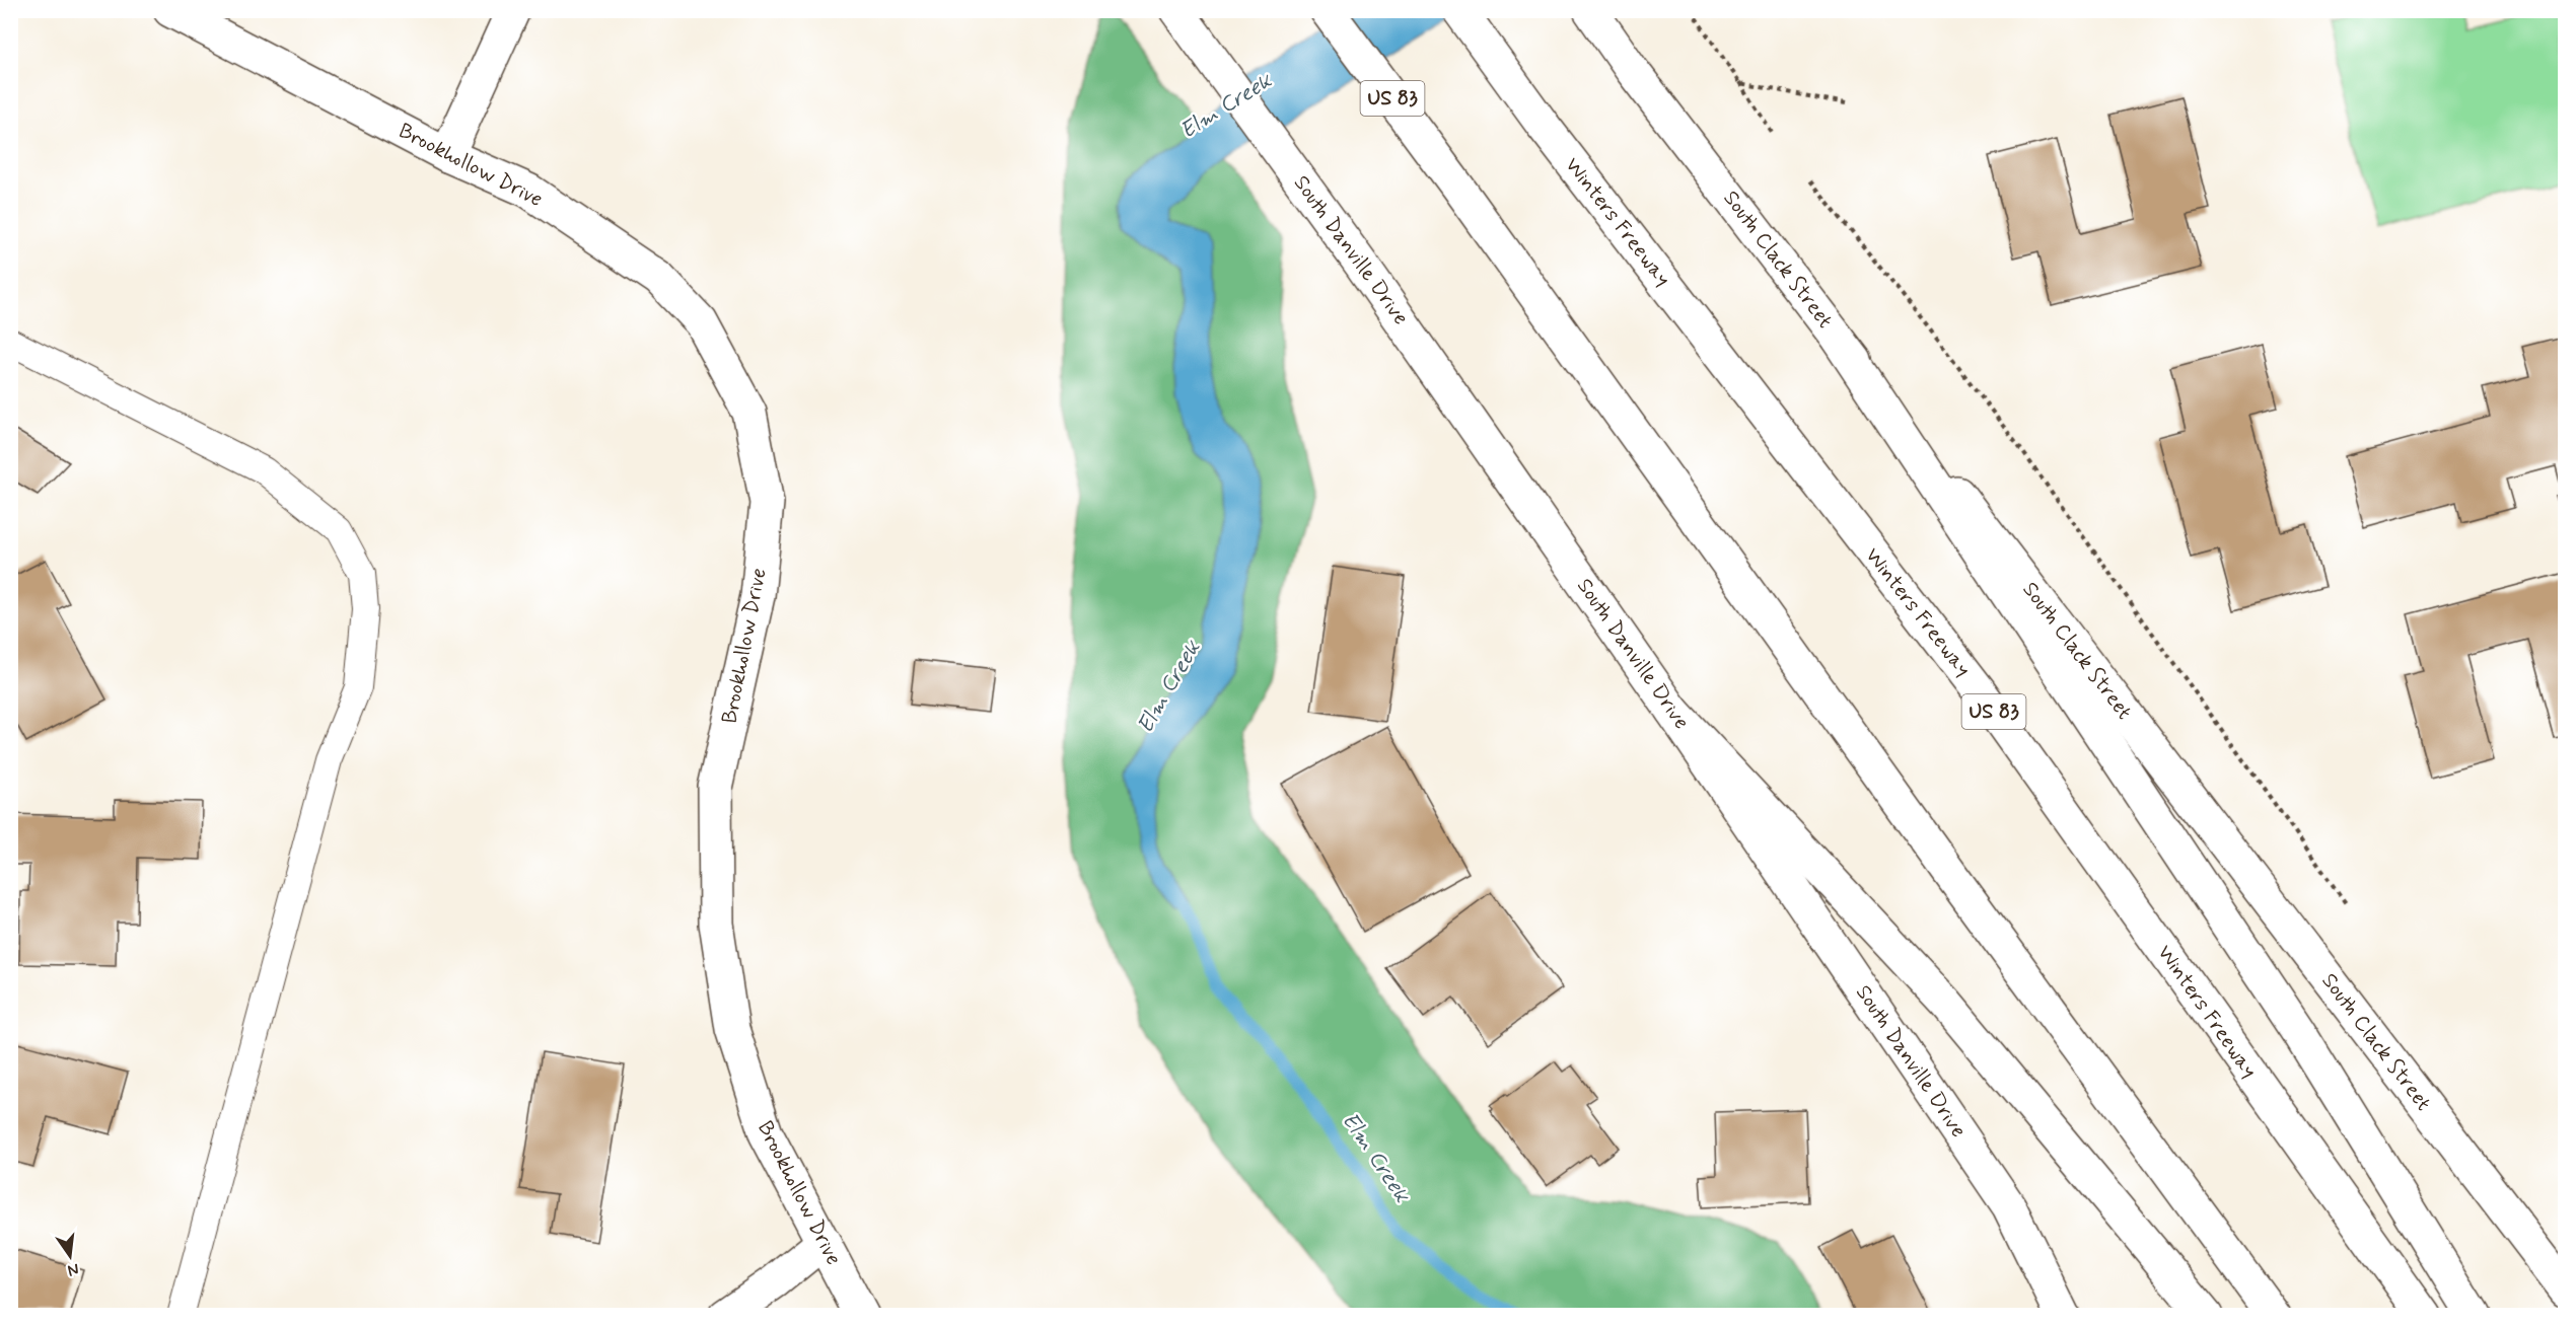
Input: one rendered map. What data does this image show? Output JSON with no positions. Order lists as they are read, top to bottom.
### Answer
{
  "streets": {
    "main road": [
      "US 83",
      "Brookhollow Drive",
      "Winters Freeway",
      "South Danville Drive",
      "South Clack Street"
    ]
  },
  "water": ["Elm Creek"],
  "north": "bottom"
}
